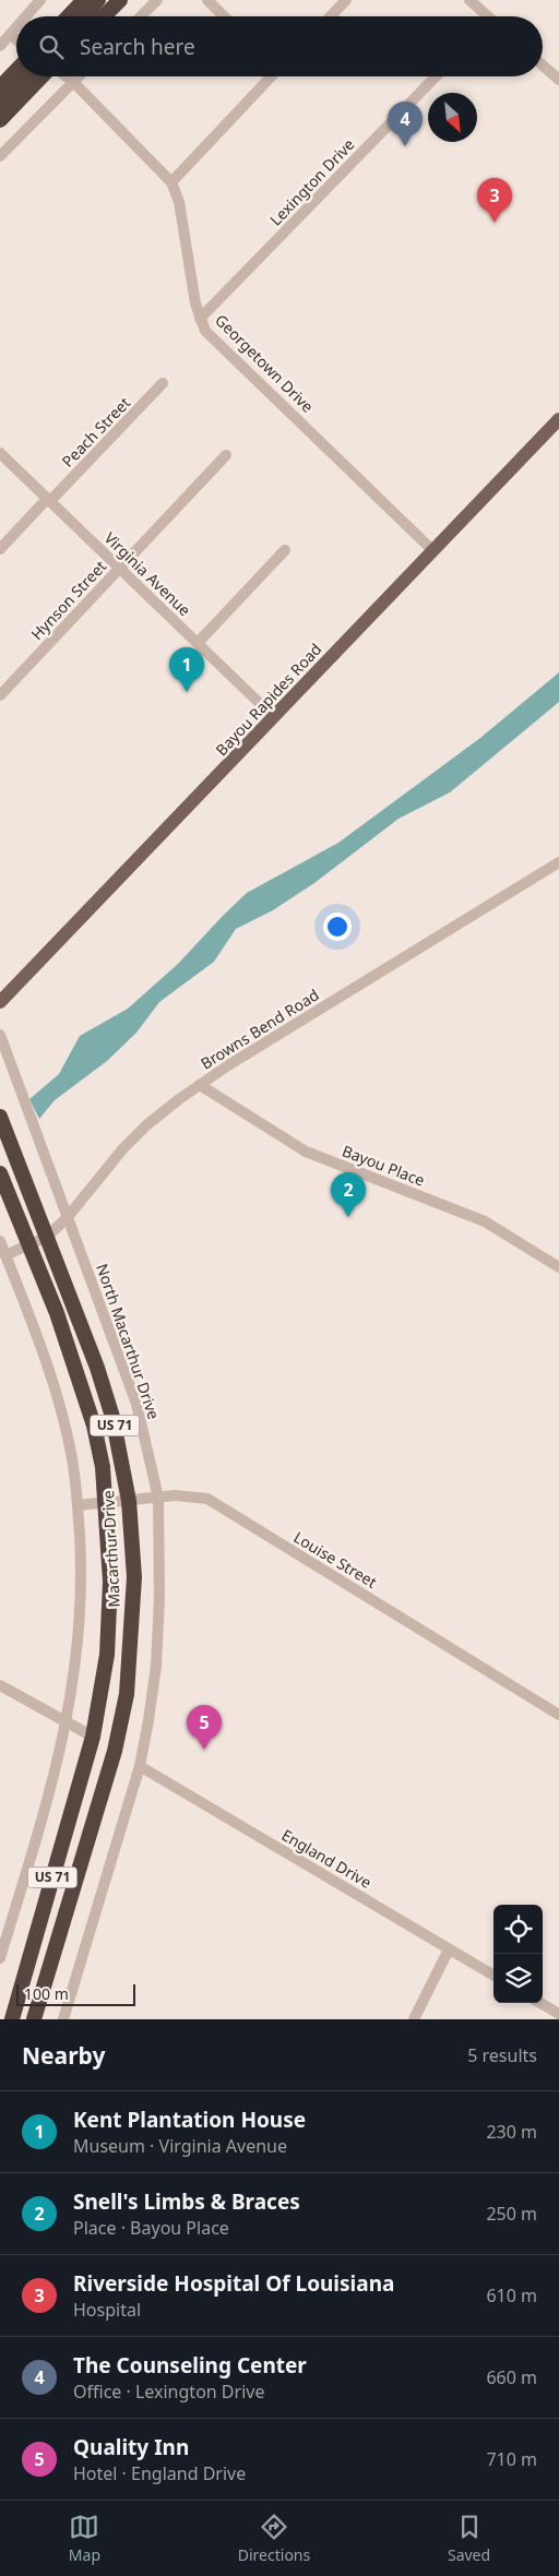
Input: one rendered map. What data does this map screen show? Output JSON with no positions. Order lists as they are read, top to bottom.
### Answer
{
  "streets": {
    "highway": ["US 71", "Macarthur Drive"],
    "main road": ["Bayou Rapides Road"],
    "street": [
      "Lexington Drive",
      "Georgetown Drive",
      "Peach Street",
      "Virginia Avenue",
      "Hynson Street",
      "Browns Bend Road",
      "Bayou Place",
      "North Macarthur Drive",
      "Louise Street",
      "England Drive"
    ]
  },
  "crossings": [
    ["Lexington Drive", "Georgetown Drive"],
    ["Georgetown Drive", "Bayou Rapides Road"],
    ["Peach Street", "Virginia Avenue"],
    ["Virginia Avenue", "Hynson Street"],
    ["Virginia Avenue", "Bayou Rapides Road"],
    ["Browns Bend Road", "Bayou Place"],
    ["Browns Bend Road", "North Macarthur Drive"],
    ["Browns Bend Road", "Macarthur Drive"],
    ["North Macarthur Drive", "Louise Street"],
    ["North Macarthur Drive", "England Drive"],
    ["Macarthur Drive", "Louise Street"]
  ],
  "scale_bar": "100 m",
  "north": "bottom right",
  "page": {
    "search": "Search here",
    "pins": [
      "4",
      "3",
      "1",
      "2",
      "5"
    ],
    "scale": "100 m",
    "heading": ["Nearby", "5 results"],
    "list": [
      {
        "mark": "1",
        "name": "Kent Plantation House",
        "note": "Museum · Virginia Avenue",
        "value": "230 m"
      },
      {
        "mark": "2",
        "name": "Snell's Limbs & Braces",
        "note": "Place · Bayou Place",
        "value": "250 m"
      },
      {
        "mark": "3",
        "name": "Riverside Hospital Of Louisiana",
        "note": "Hospital",
        "value": "610 m"
      },
      {
        "mark": "4",
        "name": "The Counseling Center",
        "note": "Office · Lexington Drive",
        "value": "660 m"
      },
      {
        "mark": "5",
        "name": "Quality Inn",
        "note": "Hotel · England Drive",
        "value": "710 m"
      }
    ],
    "nav": ["Map", "Directions", "Saved"]
  }
}
